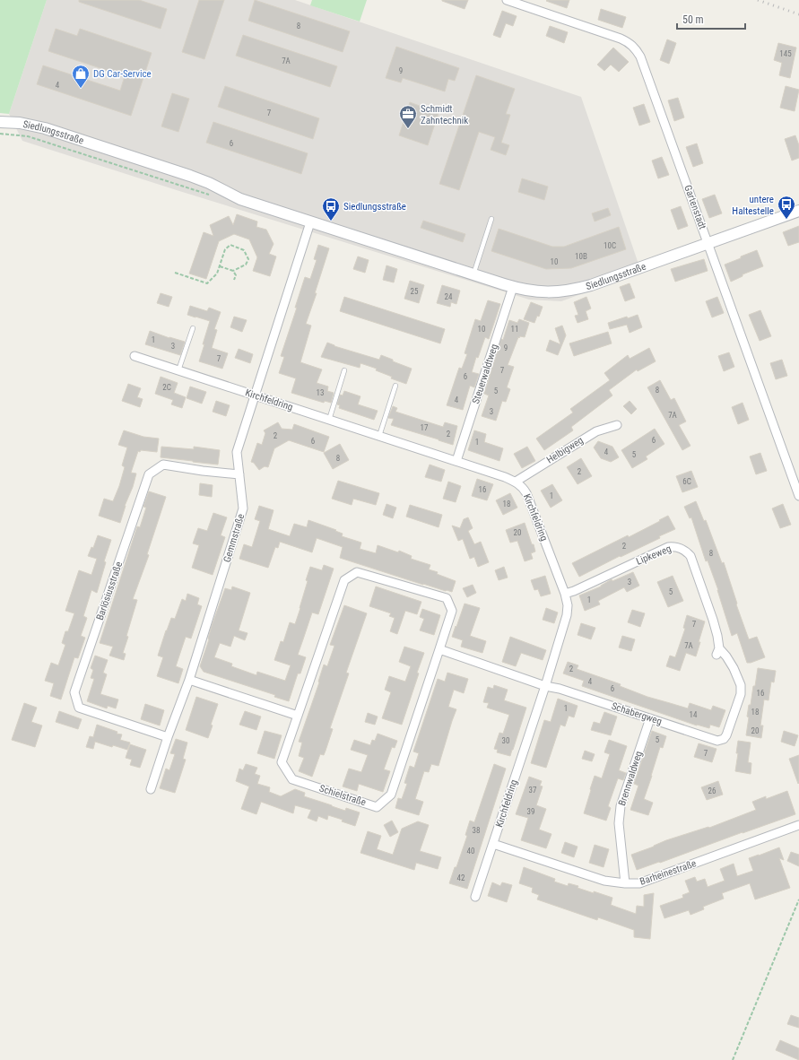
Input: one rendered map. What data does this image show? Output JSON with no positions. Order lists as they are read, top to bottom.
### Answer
{
  "streets": {
    "street": [
      "Siedlungsstraße",
      "Gartenstadt",
      "Steuerwaldtweg",
      "Kirchfeldring",
      "Helbigweg",
      "Gemmstraße",
      "Lipkeweg",
      "Barlösiusstraße",
      "Schabergweg",
      "Brennwaldweg",
      "Schielstraße",
      "Barheinestraße"
    ]
  },
  "crossings": [
    ["Siedlungsstraße", "Gartenstadt"],
    ["Siedlungsstraße", "Steuerwaldtweg"],
    ["Siedlungsstraße", "Gemmstraße"],
    ["Steuerwaldtweg", "Kirchfeldring"],
    ["Kirchfeldring", "Helbigweg"],
    ["Kirchfeldring", "Gemmstraße"],
    ["Kirchfeldring", "Lipkeweg"],
    ["Kirchfeldring", "Schabergweg"],
    ["Kirchfeldring", "Barheinestraße"],
    ["Gemmstraße", "Barlösiusstraße"],
    ["Lipkeweg", "Schabergweg"],
    ["Schabergweg", "Brennwaldweg"],
    ["Brennwaldweg", "Barheinestraße"]
  ],
  "places": {
    "shop": ["DG Car-Service"],
    "office": ["Schmidt Zahntechnik"],
    "bus stop": ["untere Haltestelle", "Siedlungsstraße"]
  },
  "house_numbers": [
    "8",
    "145",
    "7A",
    "9",
    "4",
    "7",
    "6",
    "10C",
    "10B",
    "10",
    "25",
    "24",
    "10",
    "11",
    "1",
    "3",
    "9",
    "7",
    "7",
    "6",
    "2C",
    "8",
    "5",
    "13",
    "4",
    "3",
    "7A",
    "17",
    "2",
    "2",
    "6",
    "6",
    "1",
    "4",
    "5",
    "8",
    "2",
    "6C",
    "16",
    "1",
    "18",
    "20",
    "2",
    "8",
    "3",
    "5",
    "1",
    "7",
    "7A",
    "2",
    "4",
    "6",
    "16",
    "1",
    "18",
    "14",
    "20",
    "5",
    "30",
    "7",
    "37",
    "26",
    "39",
    "38",
    "40",
    "42"
  ],
  "scale_bar": "50 m"
}
